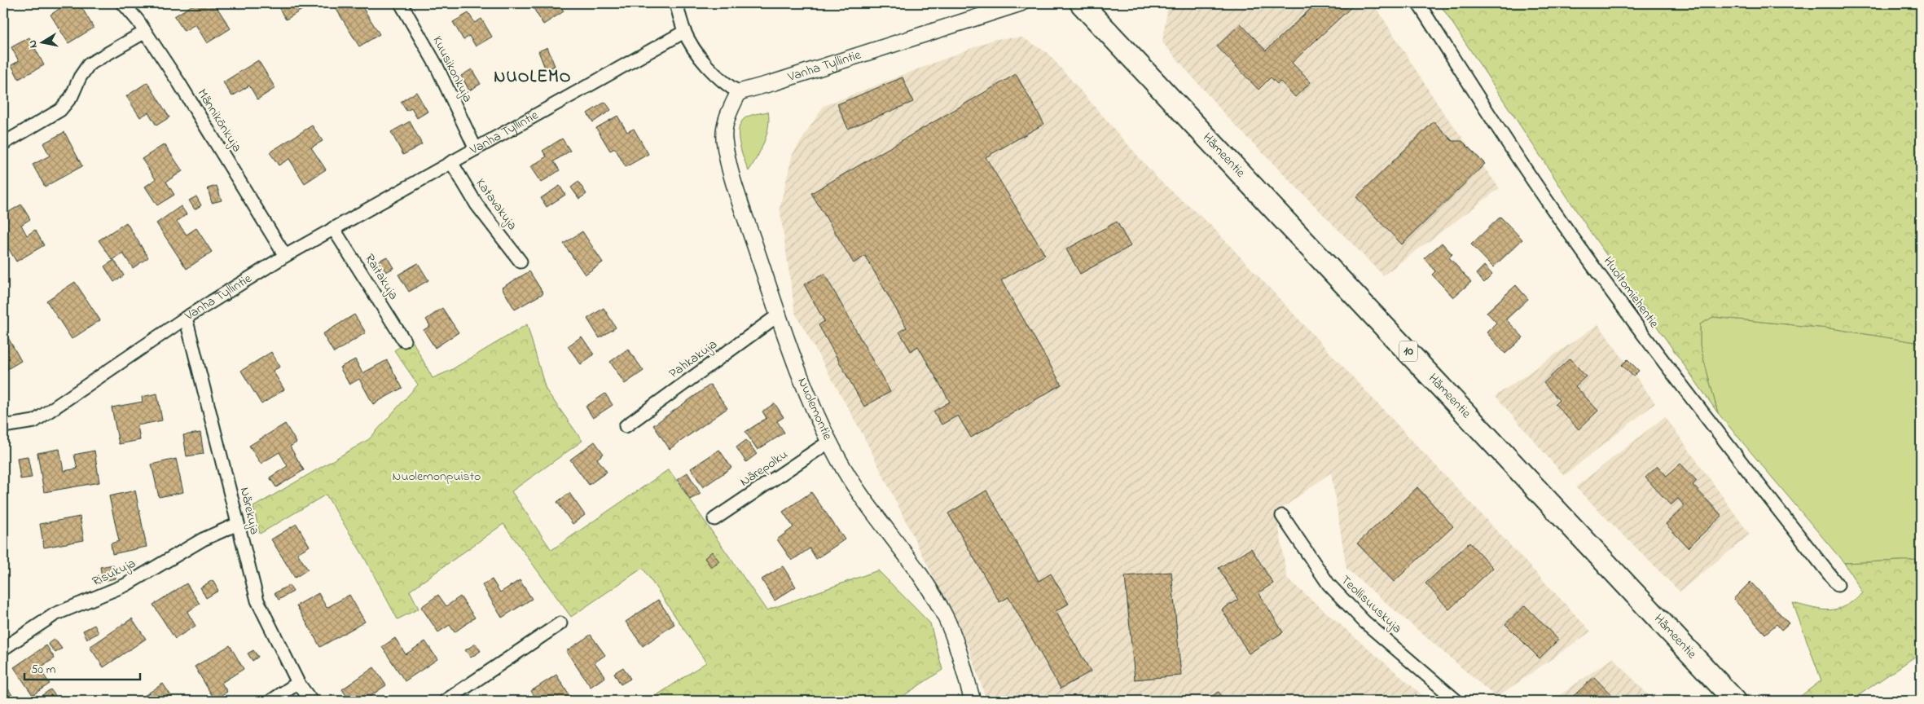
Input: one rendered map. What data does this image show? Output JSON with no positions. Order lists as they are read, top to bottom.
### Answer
{
  "streets": {
    "highway": ["Hämeentie", "10"],
    "street": [
      "Vanha Tyllintie",
      "Kuusikonkuja",
      "Männikönkuja",
      "Katavakuja",
      "Raitakuja",
      "Huoltomiehentie",
      "Pahkakuja",
      "Nuolemontie",
      "Närepolku",
      "Närekuja",
      "Risukuja",
      "Teollisuuskuja"
    ]
  },
  "crossings": [
    ["Vanha Tyllintie", "Kuusikonkuja"],
    ["Vanha Tyllintie", "Männikönkuja"],
    ["Vanha Tyllintie", "Katavakuja"],
    ["Vanha Tyllintie", "Raitakuja"],
    ["Vanha Tyllintie", "Nuolemontie"],
    ["Vanha Tyllintie", "Närekuja"],
    ["Pahkakuja", "Nuolemontie"],
    ["Nuolemontie", "Närepolku"],
    ["Närekuja", "Risukuja"]
  ],
  "districts": ["NUOLEMO"],
  "parks": ["Nuolemonpuisto"],
  "scale_bar": "50 m",
  "north": "left"
}
